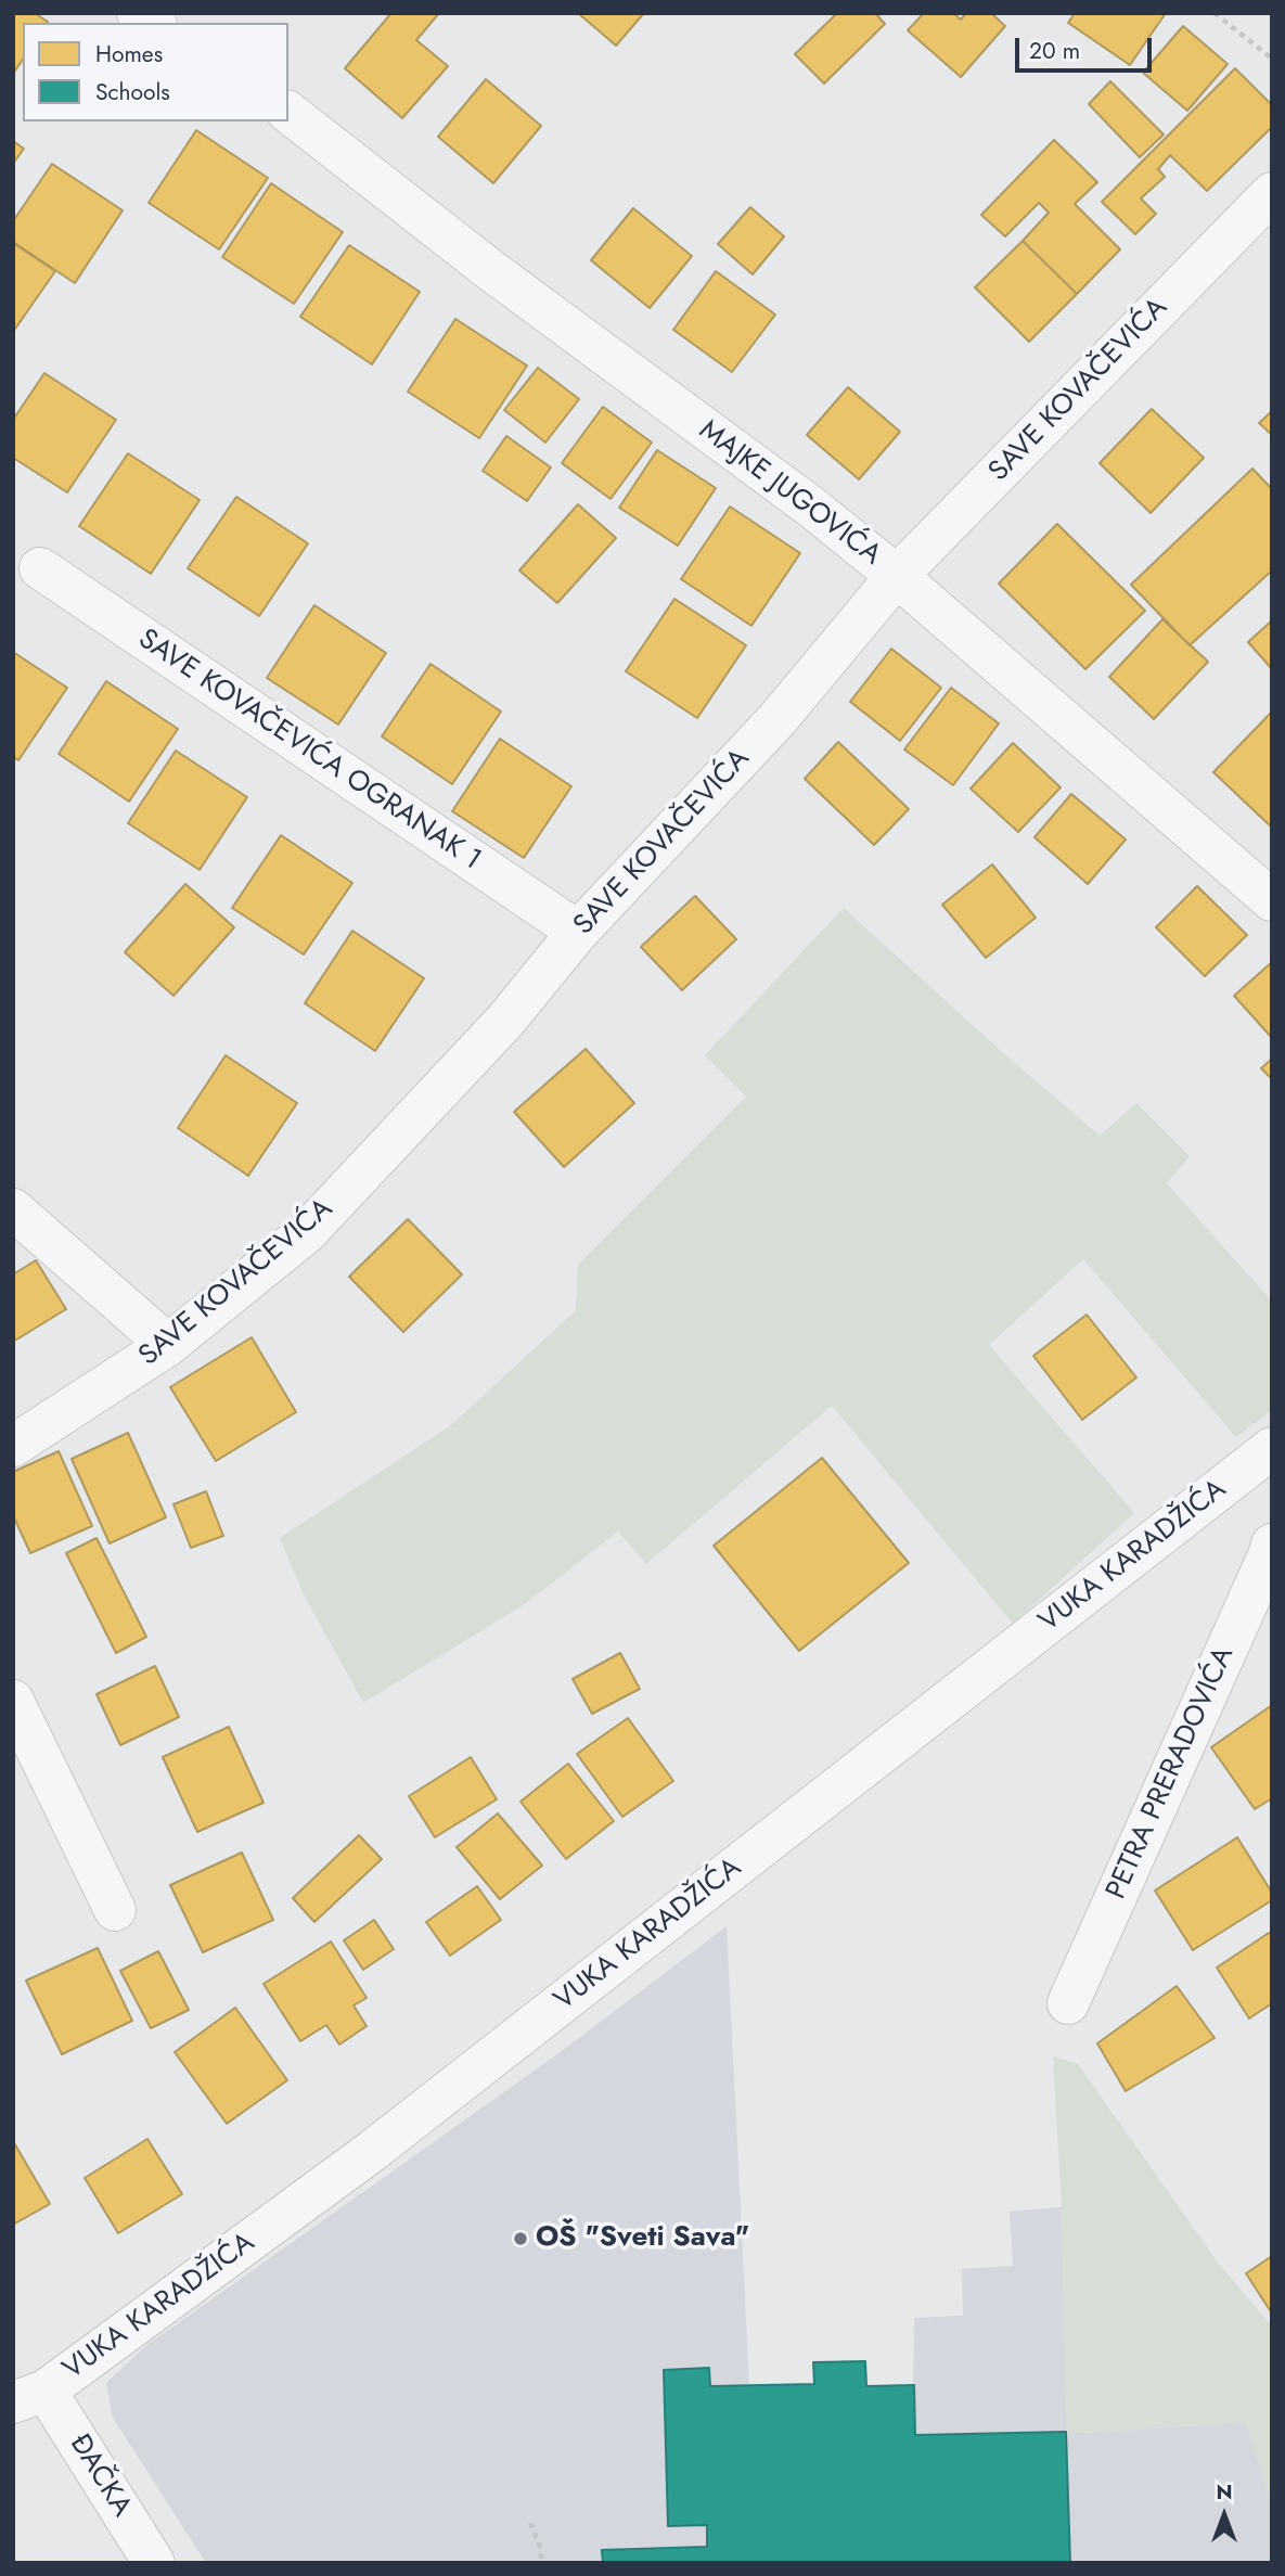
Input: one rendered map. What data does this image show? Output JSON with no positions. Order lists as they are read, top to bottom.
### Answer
{
  "streets": {
    "street": [
      "SAVE KOVAČEVIĆA",
      "MAJKE JUGOVIĆA",
      "SAVE KOVAČEVIĆA OGRANAK 1",
      "VUKA KARADŽIĆA",
      "PETRA PRERADOVIĆA",
      "ĐAČKA"
    ]
  },
  "crossings": [
    ["SAVE KOVAČEVIĆA", "MAJKE JUGOVIĆA"],
    ["SAVE KOVAČEVIĆA", "SAVE KOVAČEVIĆA OGRANAK 1"],
    ["VUKA KARADŽIĆA", "ĐAČKA"]
  ],
  "places": ["OŠ \"Sveti Sava\""],
  "legend": ["Homes", "Schools"],
  "scale_bar": "20 m",
  "north": "top"
}
